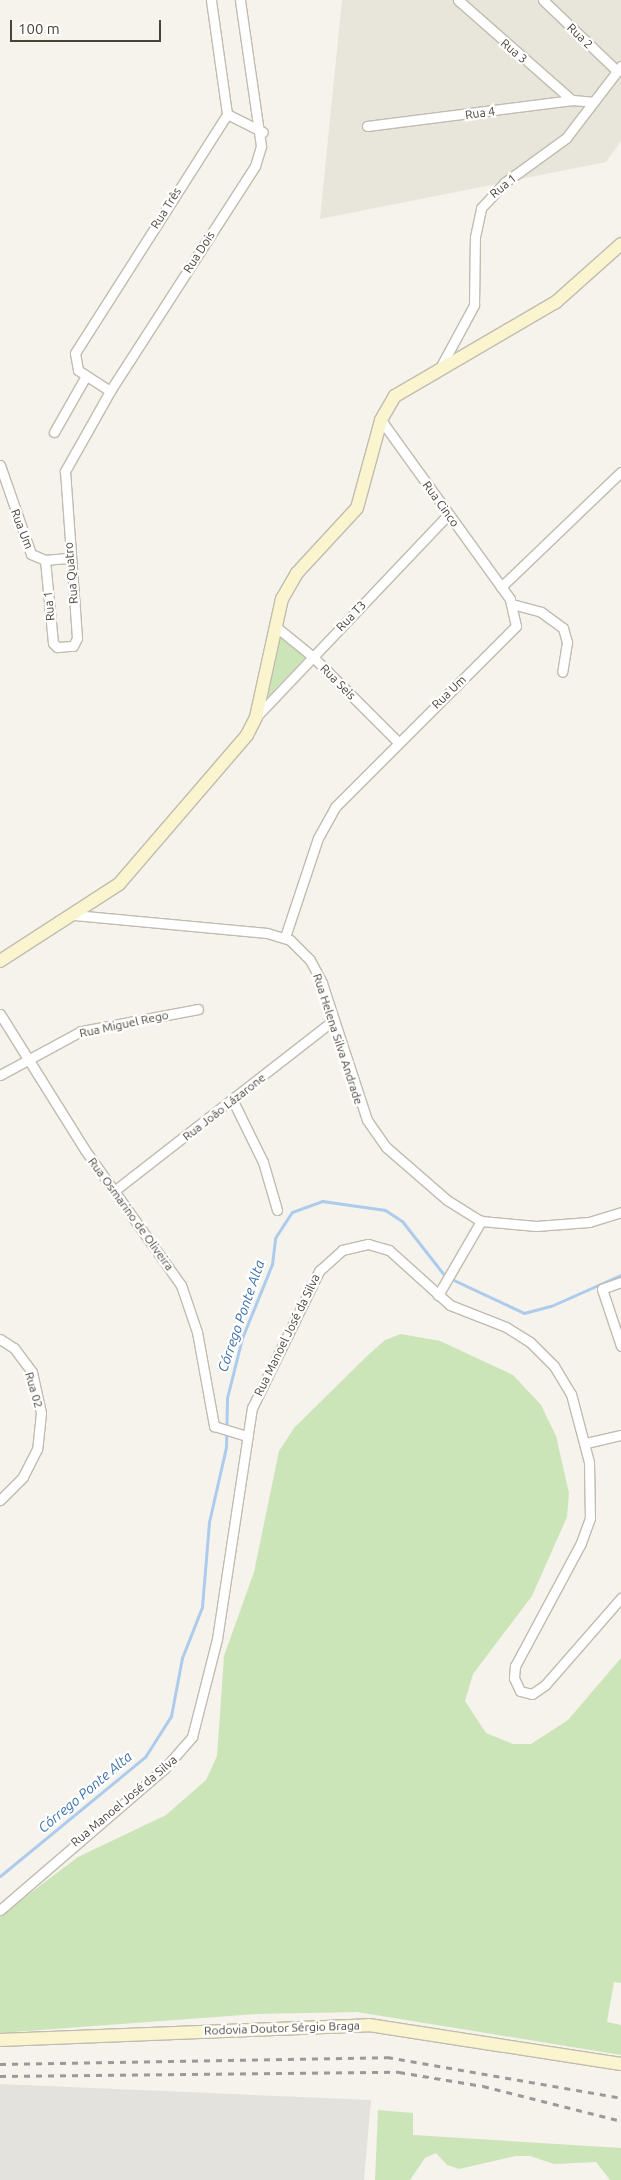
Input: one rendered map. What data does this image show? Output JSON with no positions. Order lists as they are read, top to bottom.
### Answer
{
  "streets": {
    "street": [
      "Rua 2",
      "Rua 3",
      "Rua 4",
      "Rua 1",
      "Rua Três",
      "Rua Dois",
      "Rua Cinco",
      "Rua Um",
      "Rua Quatro",
      "Rua T3",
      "Rua Seis",
      "Rua Miguel Rego",
      "Rua Helena Silva Andrade",
      "Rua João Lázarone",
      "Rua Osmarino de Oliveira",
      "Rua Manoel José da Silva",
      "Rua 02",
      "Rodovia Doutor Sérgio Braga"
    ]
  },
  "crossings": [
    ["Rua 2", "Rua 1"],
    ["Rua 3", "Rua 4"],
    ["Rua 4", "Rua 1"],
    ["Rua 1", "Rua Um"],
    ["Rua 1", "Rua Quatro"],
    ["Rua Três", "Rua Dois"],
    ["Rua Dois", "Rua Quatro"],
    ["Rua Cinco", "Rua Um"],
    ["Rua Cinco", "Rua T3"],
    ["Rua Um", "Rua Quatro"],
    ["Rua Um", "Rua Seis"],
    ["Rua Um", "Rua Helena Silva Andrade"],
    ["Rua T3", "Rua Seis"],
    ["Rua Miguel Rego", "Rua Osmarino de Oliveira"],
    ["Rua Helena Silva Andrade", "Rua João Lázarone"],
    ["Rua João Lázarone", "Rua Osmarino de Oliveira"],
    ["Rua Osmarino de Oliveira", "Rua Manoel José da Silva"]
  ],
  "water": ["Córrego Ponte Alta"],
  "scale_bar": "100 m"
}
